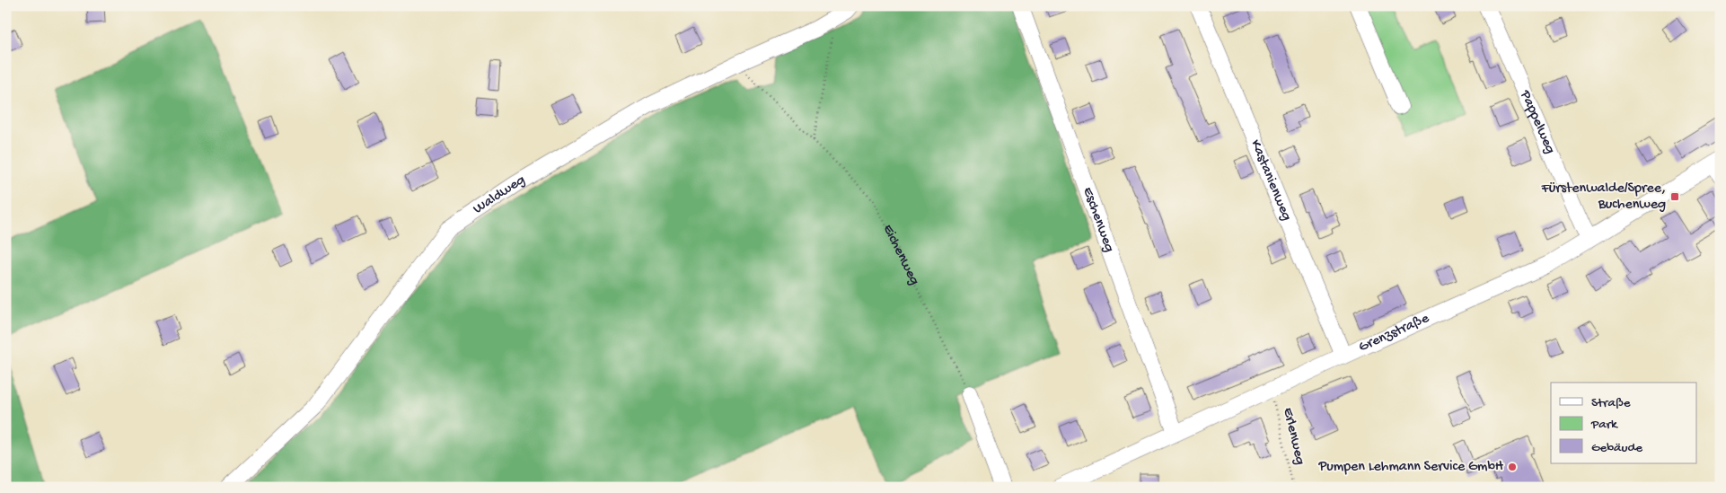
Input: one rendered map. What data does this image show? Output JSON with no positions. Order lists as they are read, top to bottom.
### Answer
{
  "streets": {
    "street": [
      "Pappelweg",
      "Kastanienweg",
      "Waldweg",
      "Eschenweg",
      "Grenzstraße"
    ],
    "path": ["Eichenweg", "Erlenweg"]
  },
  "crossings": [
    ["Pappelweg", "Grenzstraße"],
    ["Kastanienweg", "Grenzstraße"],
    ["Waldweg", "Eichenweg"],
    ["Eschenweg", "Grenzstraße"],
    ["Grenzstraße", "Erlenweg"]
  ],
  "places": {
    "transit": ["Fürstenwalde/Spree, Buchenweg"],
    "other": ["Pumpen Lehmann Service GmbH"]
  },
  "legend": ["Straße", "Park", "Gebäude"]
}
